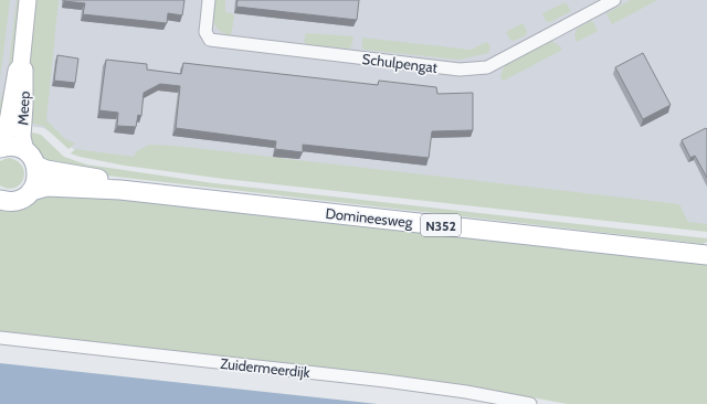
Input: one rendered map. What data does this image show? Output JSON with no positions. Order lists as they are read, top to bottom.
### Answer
{
  "streets": {
    "main road": ["Meep", "Domineesweg", "N352"],
    "street": ["Schulpengat", "Zuidermeerdijk"]
  },
  "crossings": [
    ["Meep", "Domineesweg"],
    ["Meep", "N352"],
    ["Domineesweg", "N352"]
  ]
}
